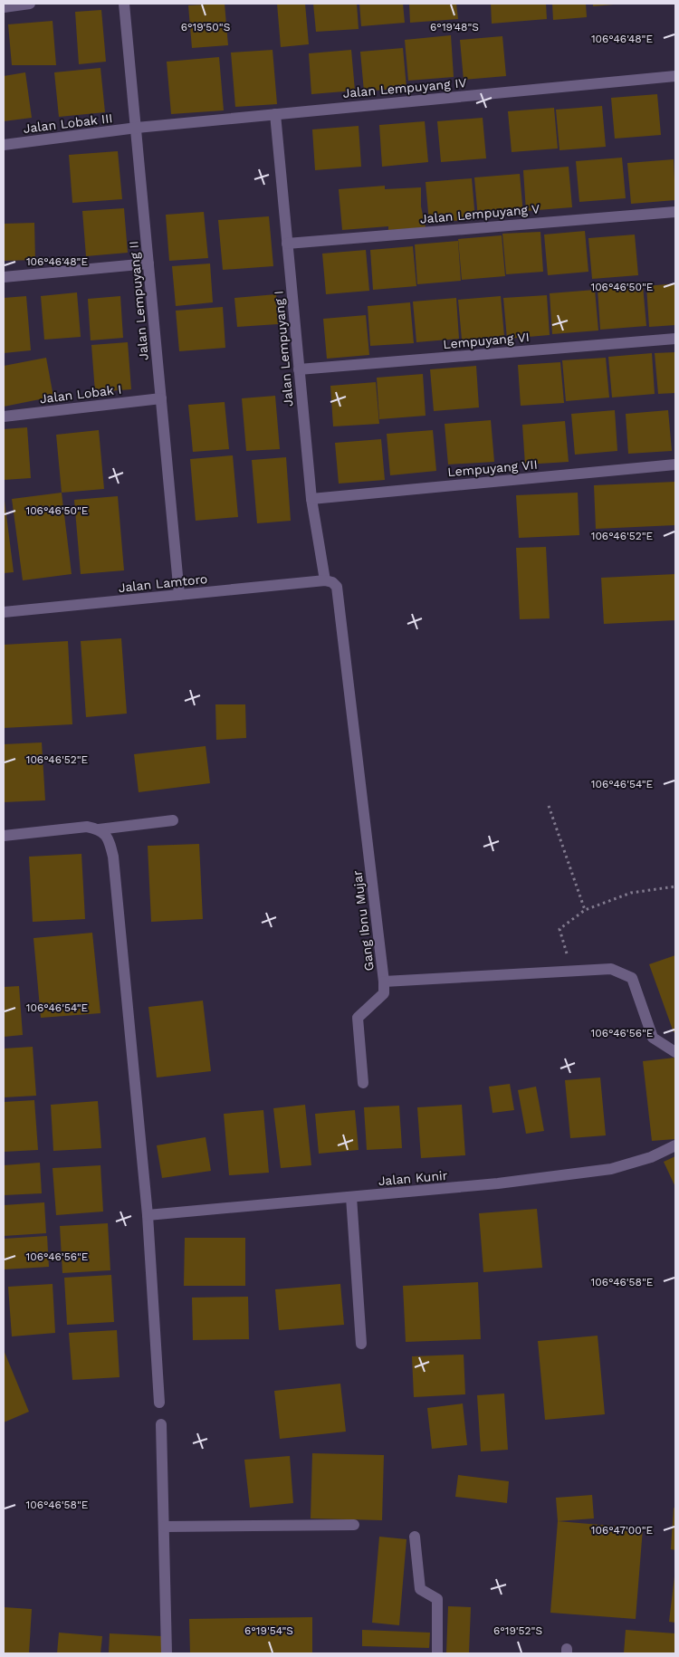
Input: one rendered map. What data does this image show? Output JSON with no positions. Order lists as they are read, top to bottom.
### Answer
{
  "streets": {
    "street": [
      "Jalan Lempuyang IV",
      "Jalan Lobak III",
      "Jalan Lempuyang V",
      "Jalan Lempuyang II",
      "Lempuyang VI",
      "Jalan Lempuyang I",
      "Jalan Lobak I",
      "Lempuyang VII",
      "Jalan Lamtoro",
      "Gang Ibnu Mujar",
      "Jalan Kunir"
    ]
  },
  "crossings": [
    ["Jalan Lempuyang IV", "Jalan Lobak III"],
    ["Jalan Lempuyang IV", "Jalan Lempuyang II"],
    ["Jalan Lempuyang IV", "Jalan Lempuyang I"],
    ["Jalan Lobak III", "Jalan Lempuyang II"],
    ["Jalan Lempuyang V", "Jalan Lempuyang I"],
    ["Jalan Lempuyang II", "Jalan Lobak I"],
    ["Jalan Lempuyang II", "Jalan Lamtoro"],
    ["Lempuyang VI", "Jalan Lempuyang I"],
    ["Jalan Lempuyang I", "Lempuyang VII"],
    ["Jalan Lempuyang I", "Jalan Lamtoro"],
    ["Jalan Lempuyang I", "Gang Ibnu Mujar"],
    ["Jalan Lamtoro", "Gang Ibnu Mujar"]
  ],
  "coordinates": [
    "6°19'50\"S",
    "6°19'48\"S",
    "106°46'48\"E",
    "106°46'50\"E",
    "106°46'52\"E",
    "106°46'54\"E",
    "106°46'56\"E",
    "106°46'58\"E",
    "106°47'00\"E",
    "6°19'54\"S",
    "6°19'52\"S"
  ]
}
